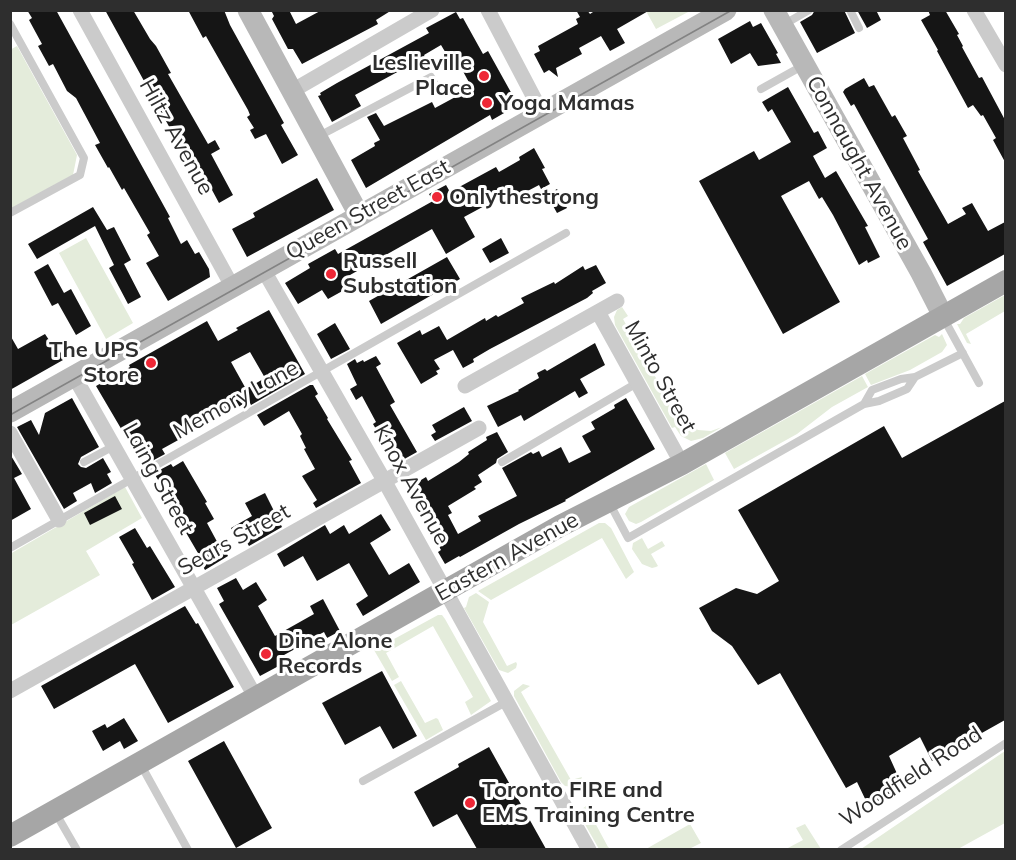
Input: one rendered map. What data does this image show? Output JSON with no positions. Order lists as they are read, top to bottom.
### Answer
{
  "streets": {
    "main road": ["Connaught Avenue", "Queen Street East", "Eastern Avenue"],
    "street": [
      "Hiltz Avenue",
      "Minto Street",
      "Laing Street",
      "Knox Avenue",
      "Sears Street"
    ],
    "lane": ["Memory Lane", "Woodfield Road"]
  },
  "crossings": [
    ["Hiltz Avenue", "Queen Street East"],
    ["Connaught Avenue", "Eastern Avenue"],
    ["Queen Street East", "Laing Street"],
    ["Queen Street East", "Knox Avenue"],
    ["Minto Street", "Eastern Avenue"],
    ["Memory Lane", "Laing Street"],
    ["Memory Lane", "Knox Avenue"],
    ["Laing Street", "Sears Street"],
    ["Laing Street", "Eastern Avenue"],
    ["Knox Avenue", "Sears Street"],
    ["Knox Avenue", "Eastern Avenue"]
  ],
  "places": [
    "Leslieville Place",
    "Yoga Mamas",
    "Onlythestrong",
    "Russell Substation",
    "The UPS Store",
    "Dine Alone Records",
    "Toronto FIRE and EMS Training Centre"
  ]
}
